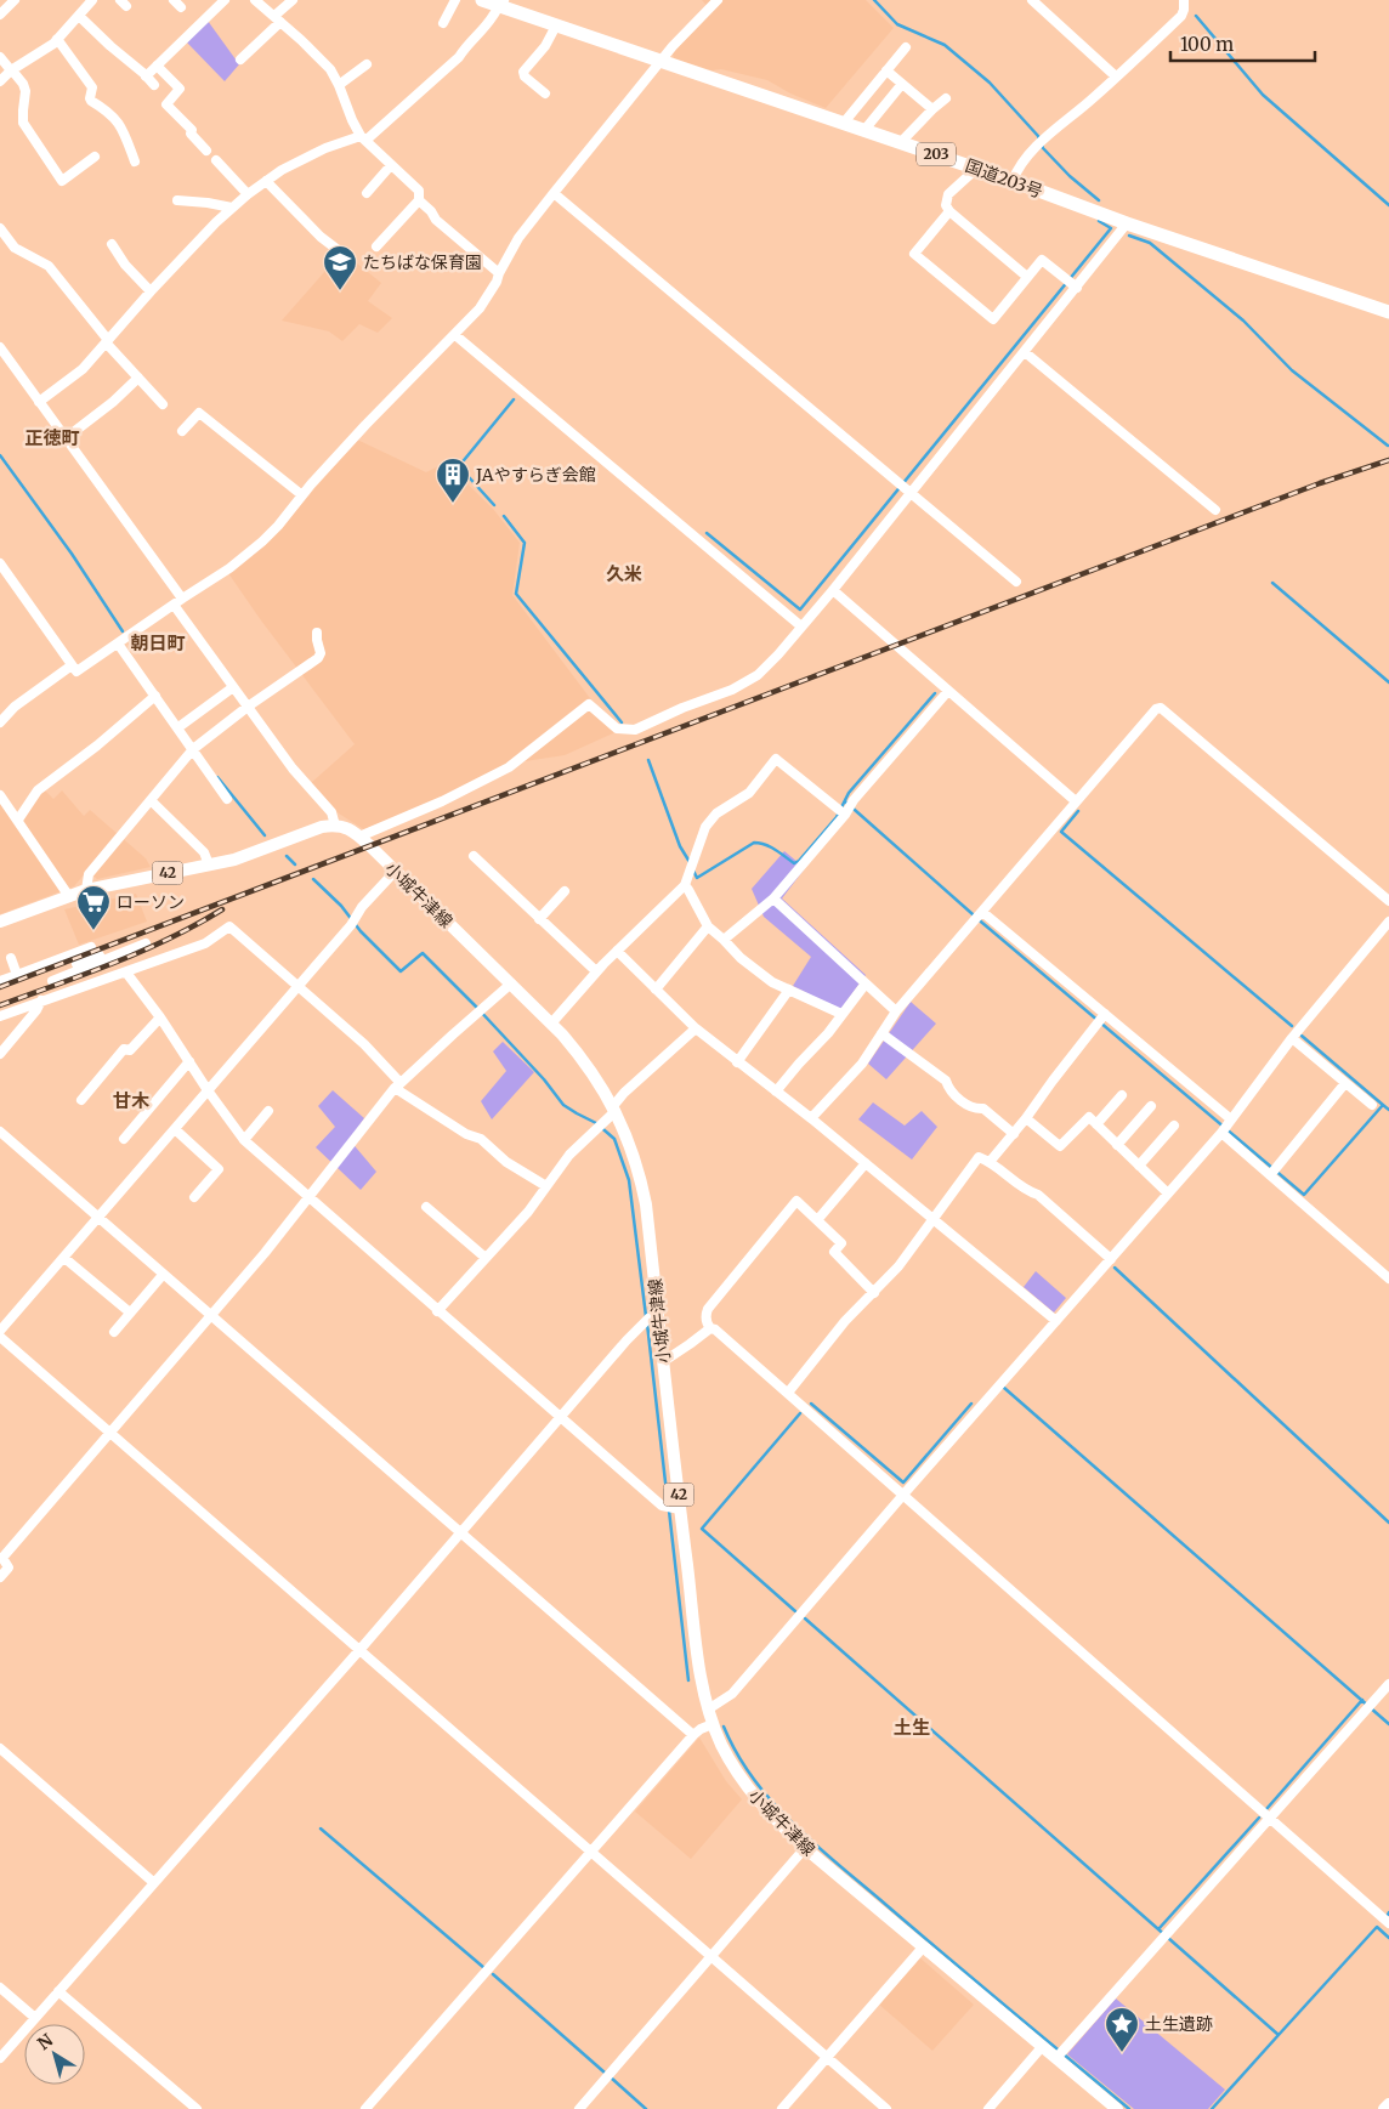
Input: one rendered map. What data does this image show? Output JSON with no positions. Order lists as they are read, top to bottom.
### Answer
{
  "streets": {
    "highway": ["203", "国道203号"],
    "main road": ["42", "小城牛津線"]
  },
  "crossings": [
    ["42", "小城牛津線"]
  ],
  "districts": [
    "正徳町",
    "久米",
    "朝日町",
    "甘木",
    "土生"
  ],
  "places": {
    "school or university": ["たちばな保育園"],
    "building": ["JAやすらぎ会館"],
    "supermarket": ["ローソン"],
    "place": ["土生遺跡"]
  },
  "scale_bar": "100 m",
  "north": "top left"
}
